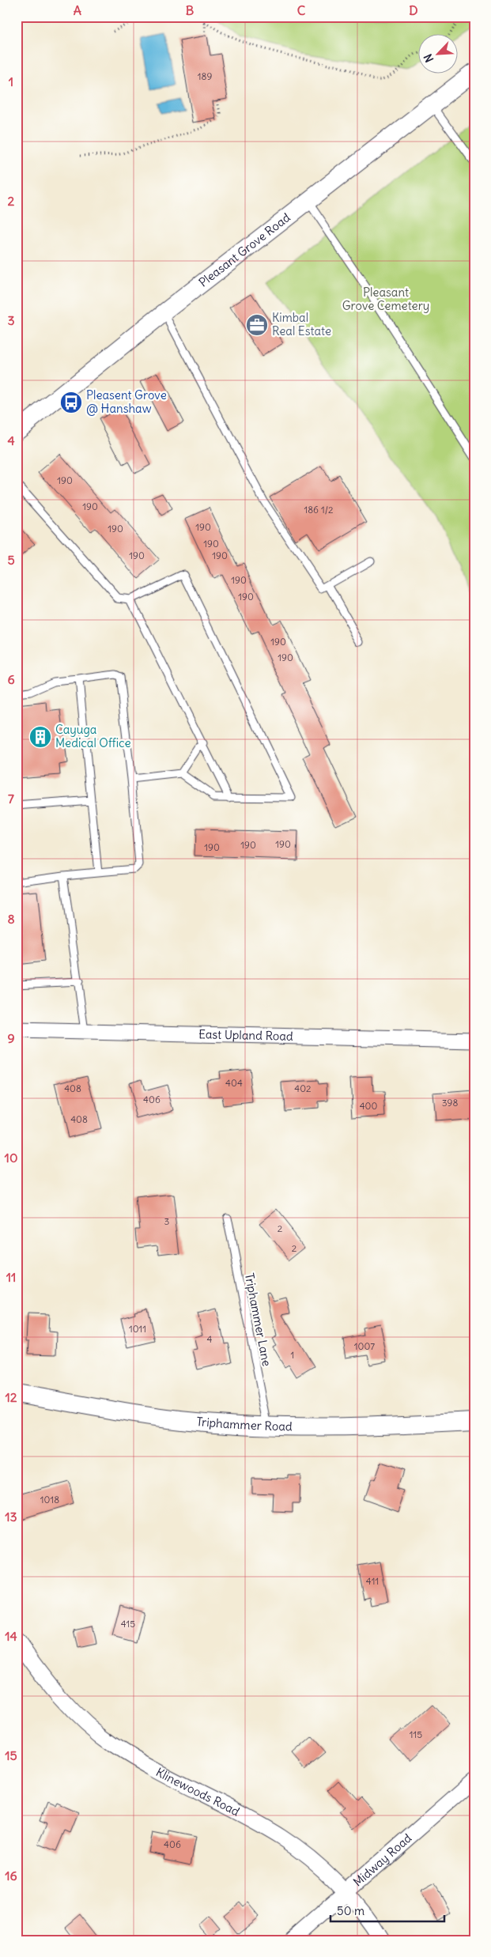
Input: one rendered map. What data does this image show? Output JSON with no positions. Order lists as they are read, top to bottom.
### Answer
{
  "streets": {
    "street": [
      "Pleasant Grove Road",
      "East Upland Road",
      "Triphammer Road",
      "Klinewoods Road",
      "Midway Road"
    ],
    "lane": ["Triphammer Lane"]
  },
  "crossings": [
    ["Triphammer Lane", "Triphammer Road"],
    ["Klinewoods Road", "Midway Road"]
  ],
  "parks": ["Pleasant Grove Cemetery"],
  "places": {
    "office": ["Kimbal Real Estate"],
    "bus stop": ["Pleasent Grove @ Hanshaw"],
    "building": ["Cayuga Medical Office"]
  },
  "house_numbers": [
    "189",
    "190",
    "190",
    "186 1/2",
    "190",
    "190",
    "190",
    "190",
    "190",
    "190",
    "190",
    "190",
    "190",
    "190",
    "190",
    "190",
    "404",
    "408",
    "402",
    "406",
    "398",
    "400",
    "408",
    "3",
    "2",
    "2",
    "1011",
    "4",
    "1007",
    "1",
    "1018",
    "411",
    "415",
    "115",
    "406"
  ],
  "scale_bar": "50 m",
  "north": "bottom left",
  "grid": {
    "columns": [
      "A",
      "B",
      "C",
      "D"
    ],
    "rows": [
      "1",
      "2",
      "3",
      "4",
      "5",
      "6",
      "7",
      "8",
      "9",
      "10",
      "11",
      "12",
      "13",
      "14",
      "15",
      "16"
    ]
  }
}
